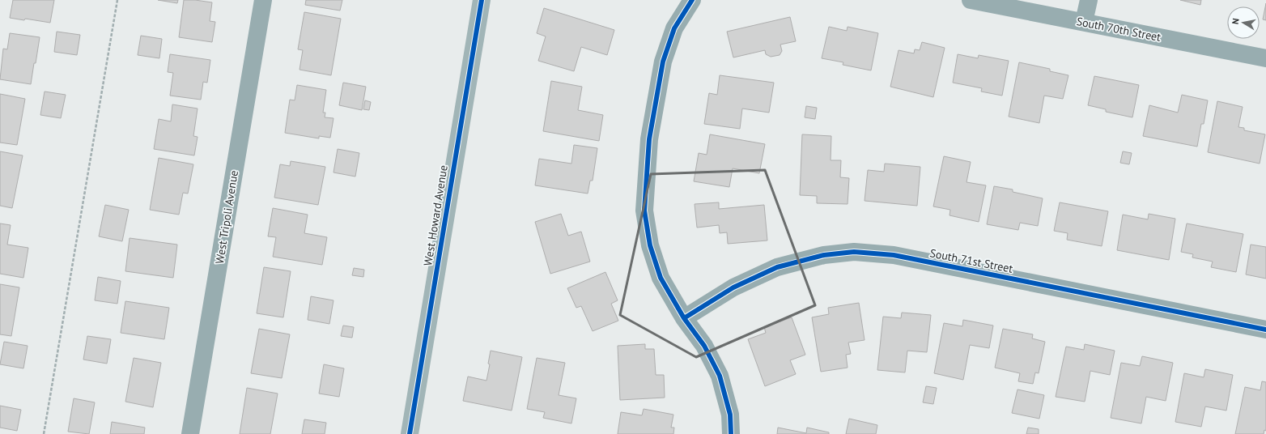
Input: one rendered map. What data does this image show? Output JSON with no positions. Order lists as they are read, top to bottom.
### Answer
{
  "streets": {
    "street": [
      "South 70th Street",
      "West Howard Avenue",
      "West Tripoli Avenue",
      "South 71st Street"
    ]
  },
  "north": "left"
}
